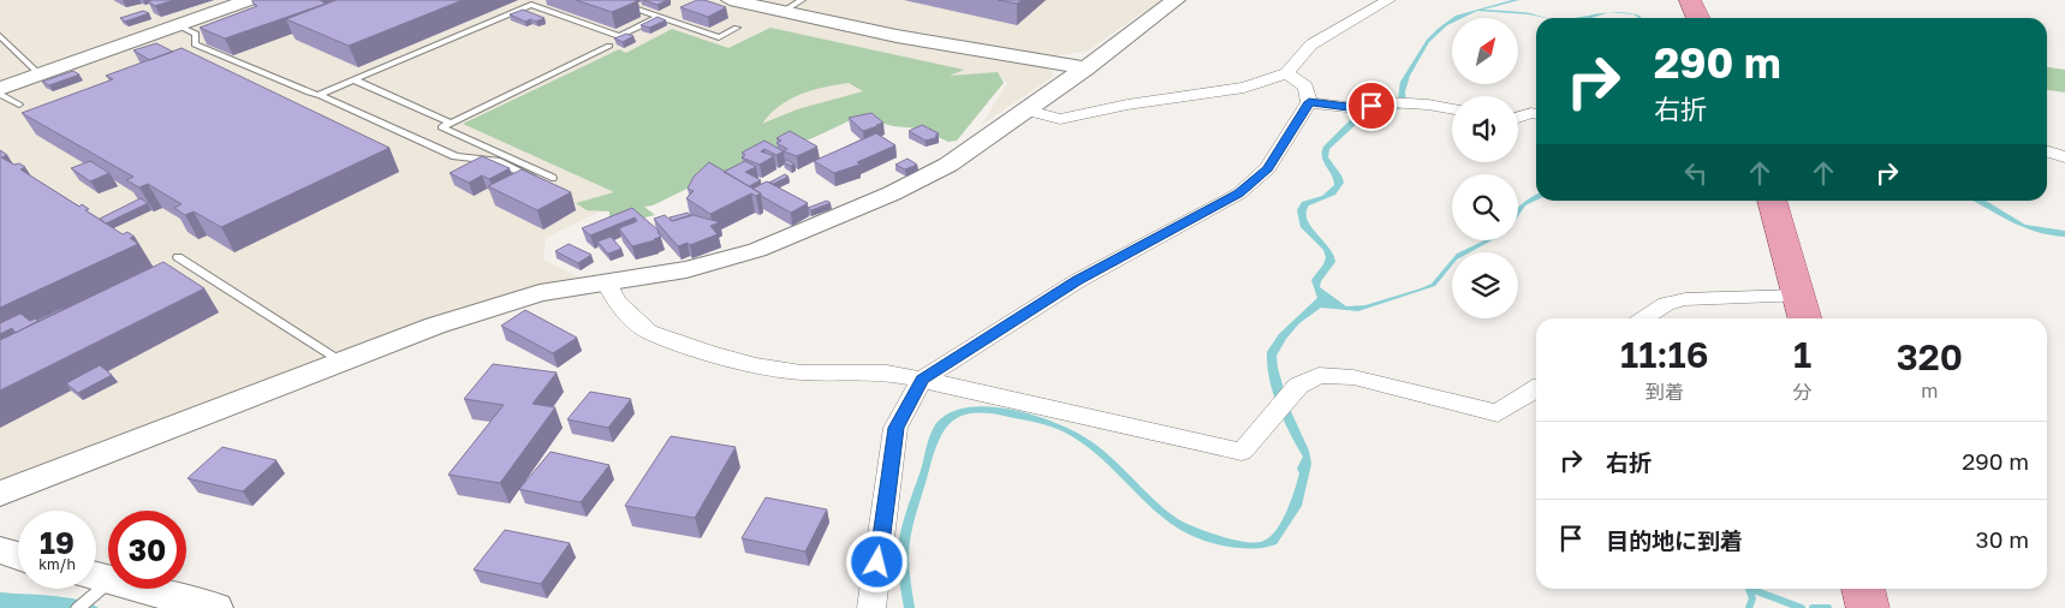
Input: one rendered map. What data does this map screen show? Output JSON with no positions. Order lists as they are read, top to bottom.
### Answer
{
  "north": "top right",
  "page": {
    "turn": ["290 m", "右折"],
    "eta": [
      "11:16",
      "到着",
      "1",
      "分",
      "320",
      "m"
    ],
    "list": [
      {
        "name": "右折",
        "value": "290 m"
      },
      {
        "name": "目的地に到着",
        "value": "30 m"
      }
    ],
    "speed": "19 km/h",
    "limit": "30"
  }
}
